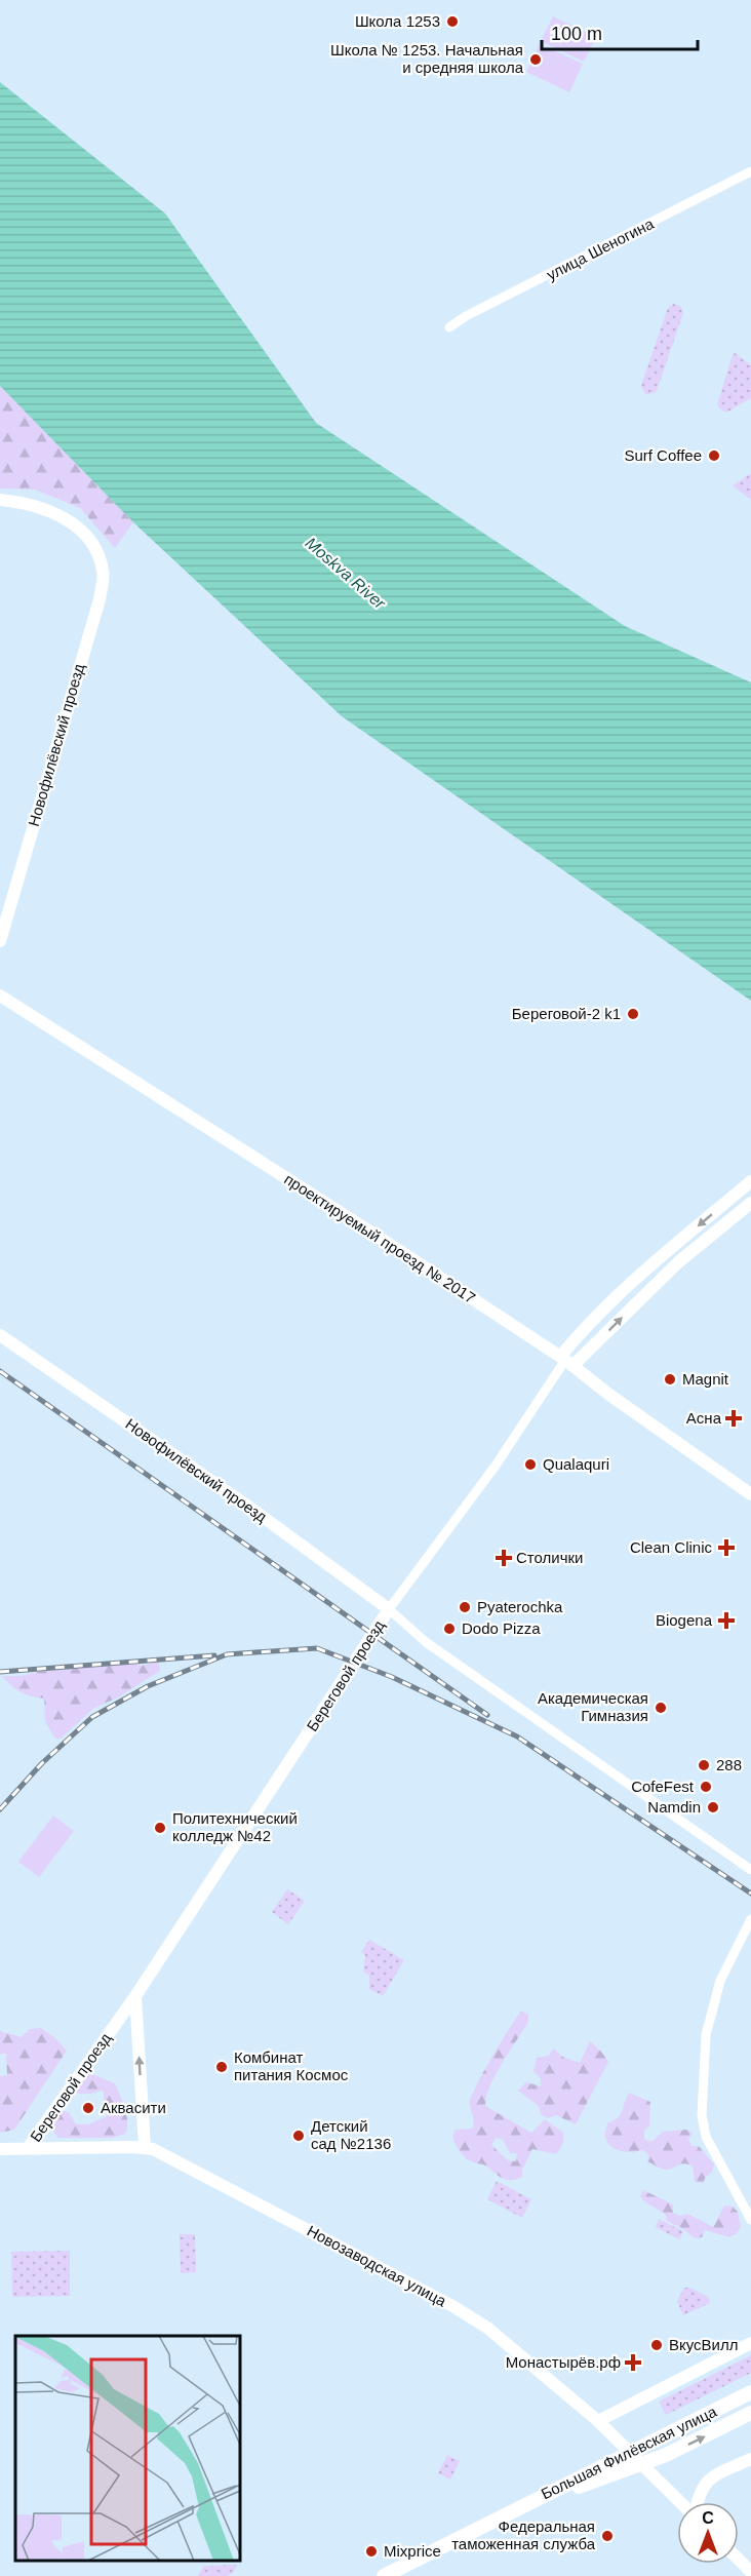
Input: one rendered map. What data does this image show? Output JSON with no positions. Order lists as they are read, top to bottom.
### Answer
{
  "streets": {
    "main road": ["Большая Филёвская улица"],
    "street": [
      "улица Шеногина",
      "Новофилёвский проезд",
      "проектируемый проезд № 2017",
      "Береговой проезд",
      "Новозаводская улица"
    ]
  },
  "crossings": [
    ["Новофилёвский проезд", "Береговой проезд"],
    ["проектируемый проезд № 2017", "Береговой проезд"],
    ["Береговой проезд", "Новозаводская улица"],
    ["Новозаводская улица", "Большая Филёвская улица"]
  ],
  "water": ["Moskva River"],
  "places": {
    "other": [
      "Школа 1253",
      "Школа № 1253. Начальная и средняя школа",
      "Surf Coffee",
      "Береговой-2 k1",
      "Magnit",
      "Qualaquri",
      "Pyaterochka",
      "Dodo Pizza",
      "Академическая Гимназия",
      "288",
      "CofeFest",
      "Namdin",
      "Политехнический колледж №42",
      "Комбинат питания Космос",
      "Аквасити",
      "Детский сад №2136",
      "ВкусВилл",
      "Федеральная таможенная служба",
      "Mixprice"
    ],
    "health": [
      "Асна",
      "Clean Clinic",
      "Столички",
      "Biogena",
      "Монастырёв.рф"
    ]
  },
  "scale_bar": "100 m",
  "north": "top"
}
